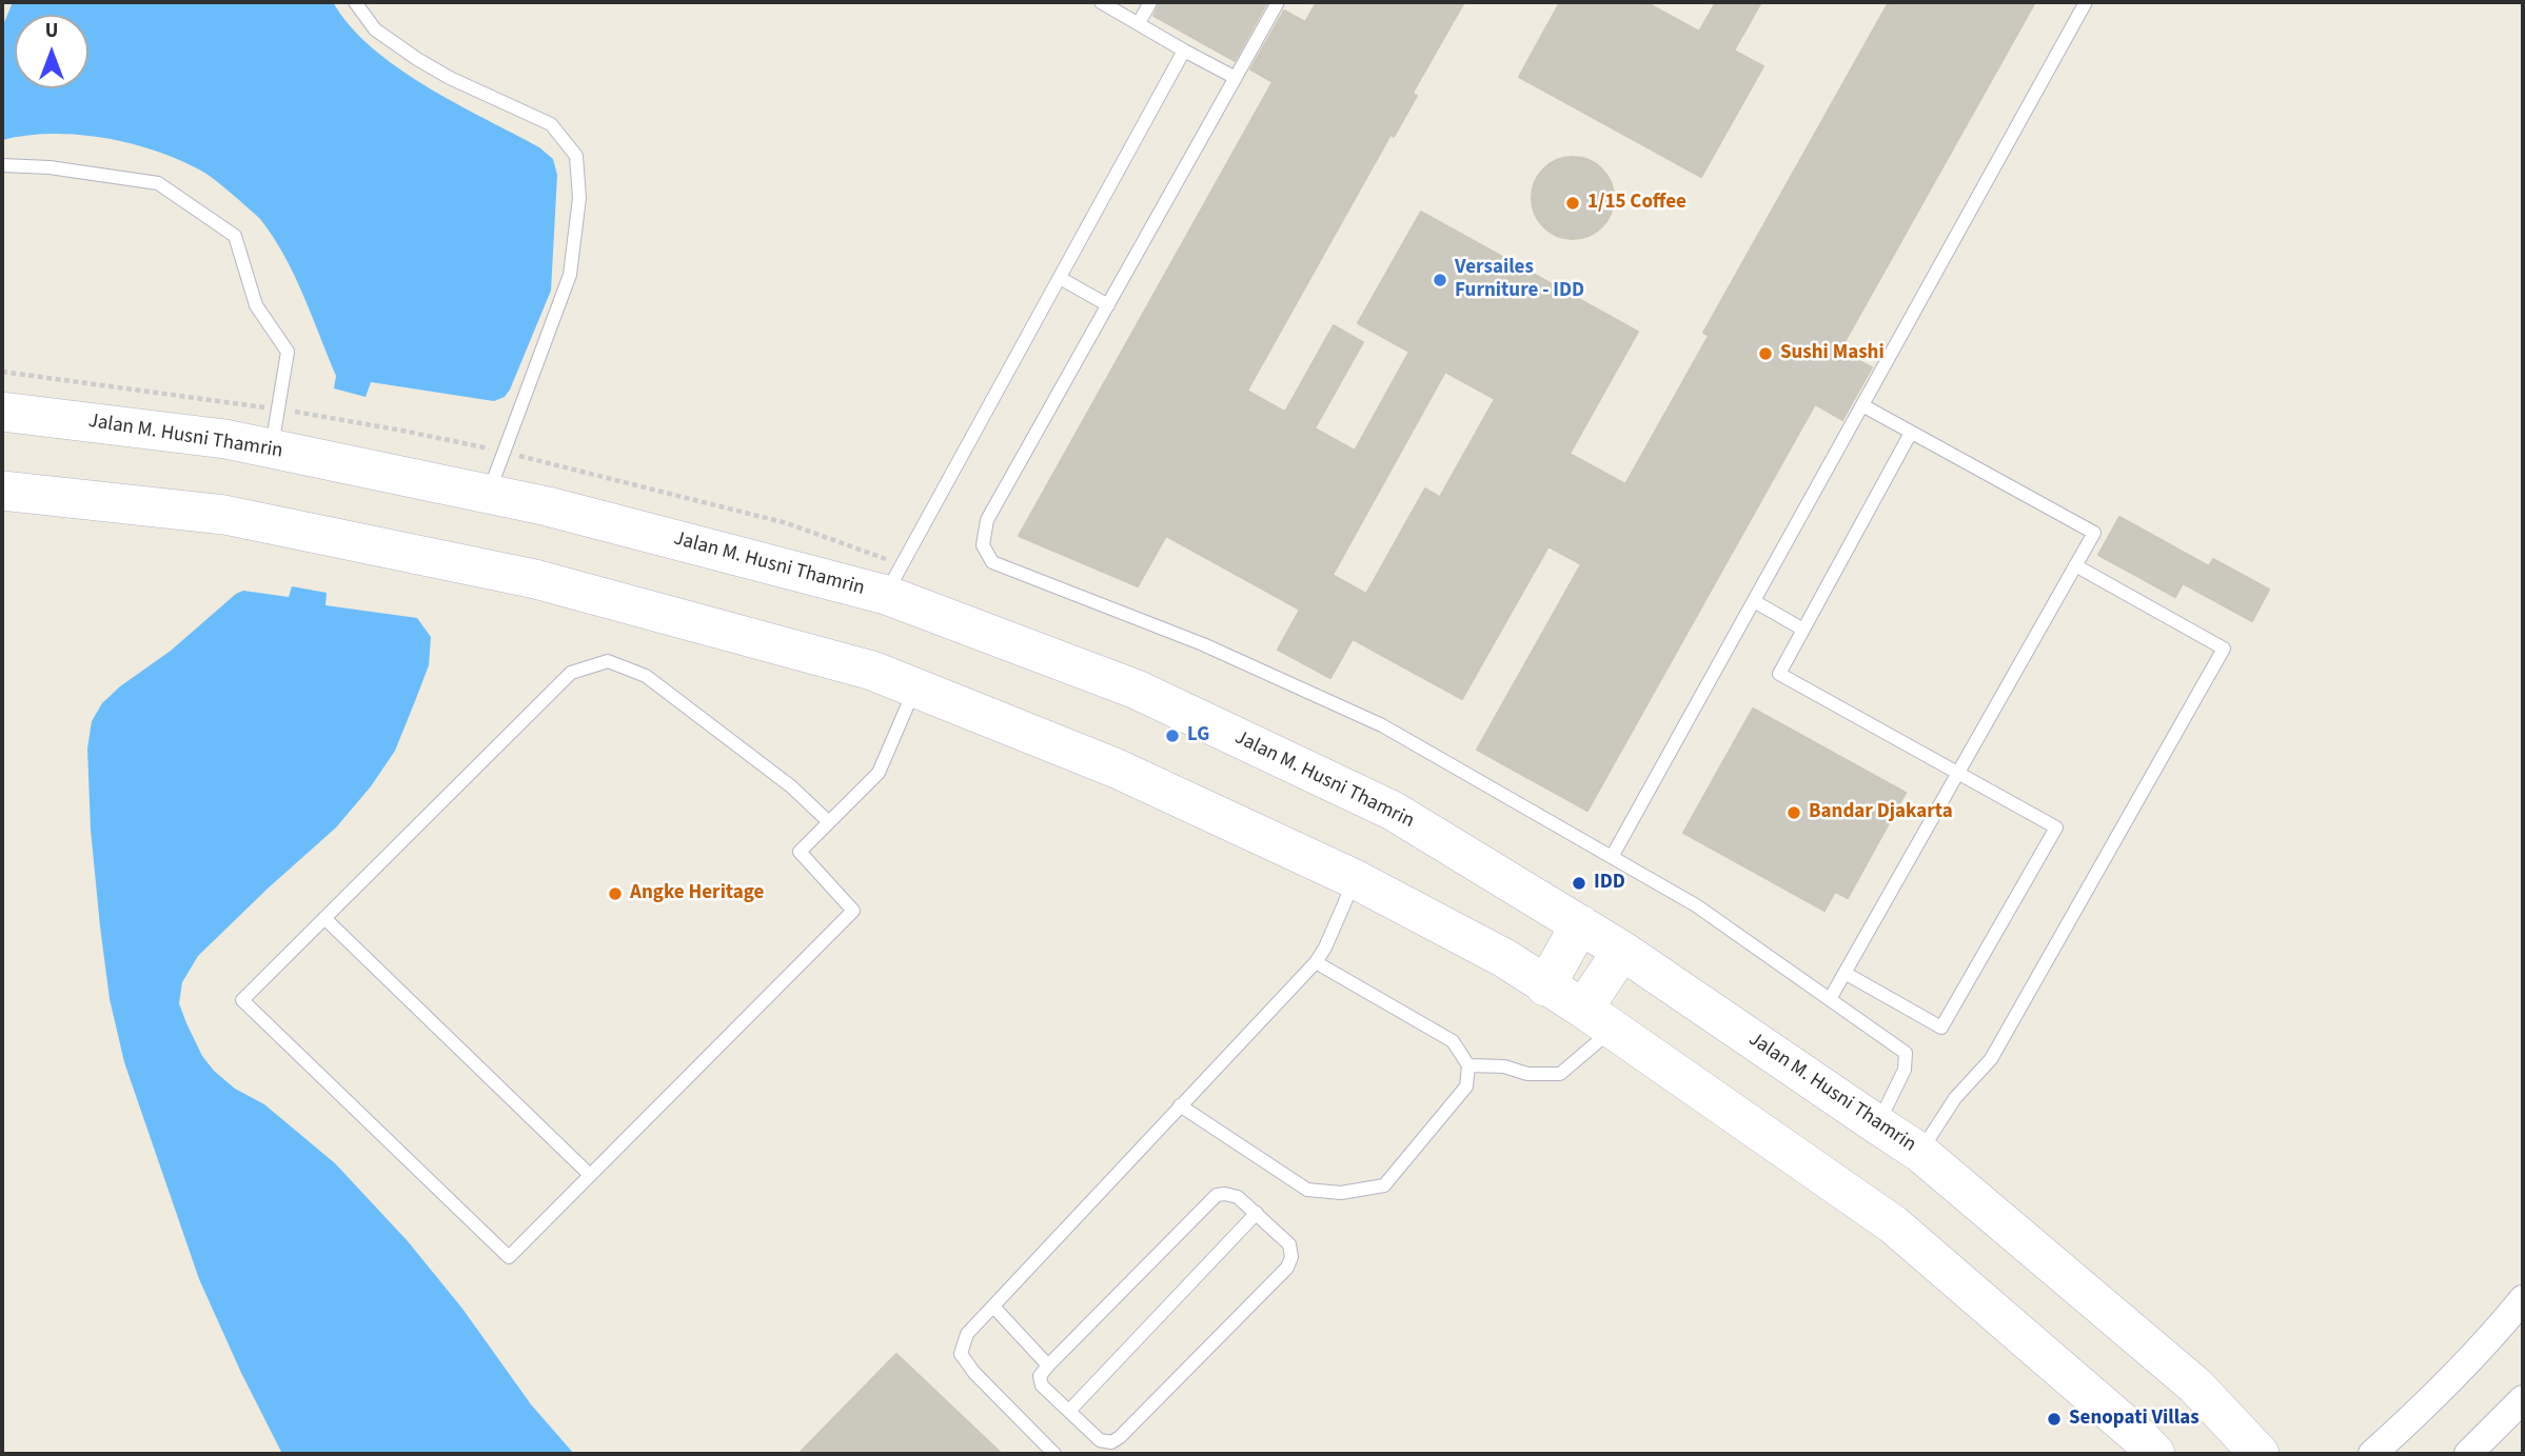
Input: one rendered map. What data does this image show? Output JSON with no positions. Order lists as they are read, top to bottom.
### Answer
{
  "streets": {
    "main road": ["Jalan M. Husni Thamrin"]
  },
  "places": [
    "1/15 Coffee",
    "Versailes Furniture - IDD",
    "Sushi Mashi",
    "LG",
    "Bandar Djakarta",
    "IDD",
    "Angke Heritage",
    "Senopati Villas"
  ],
  "north": "top"
}
